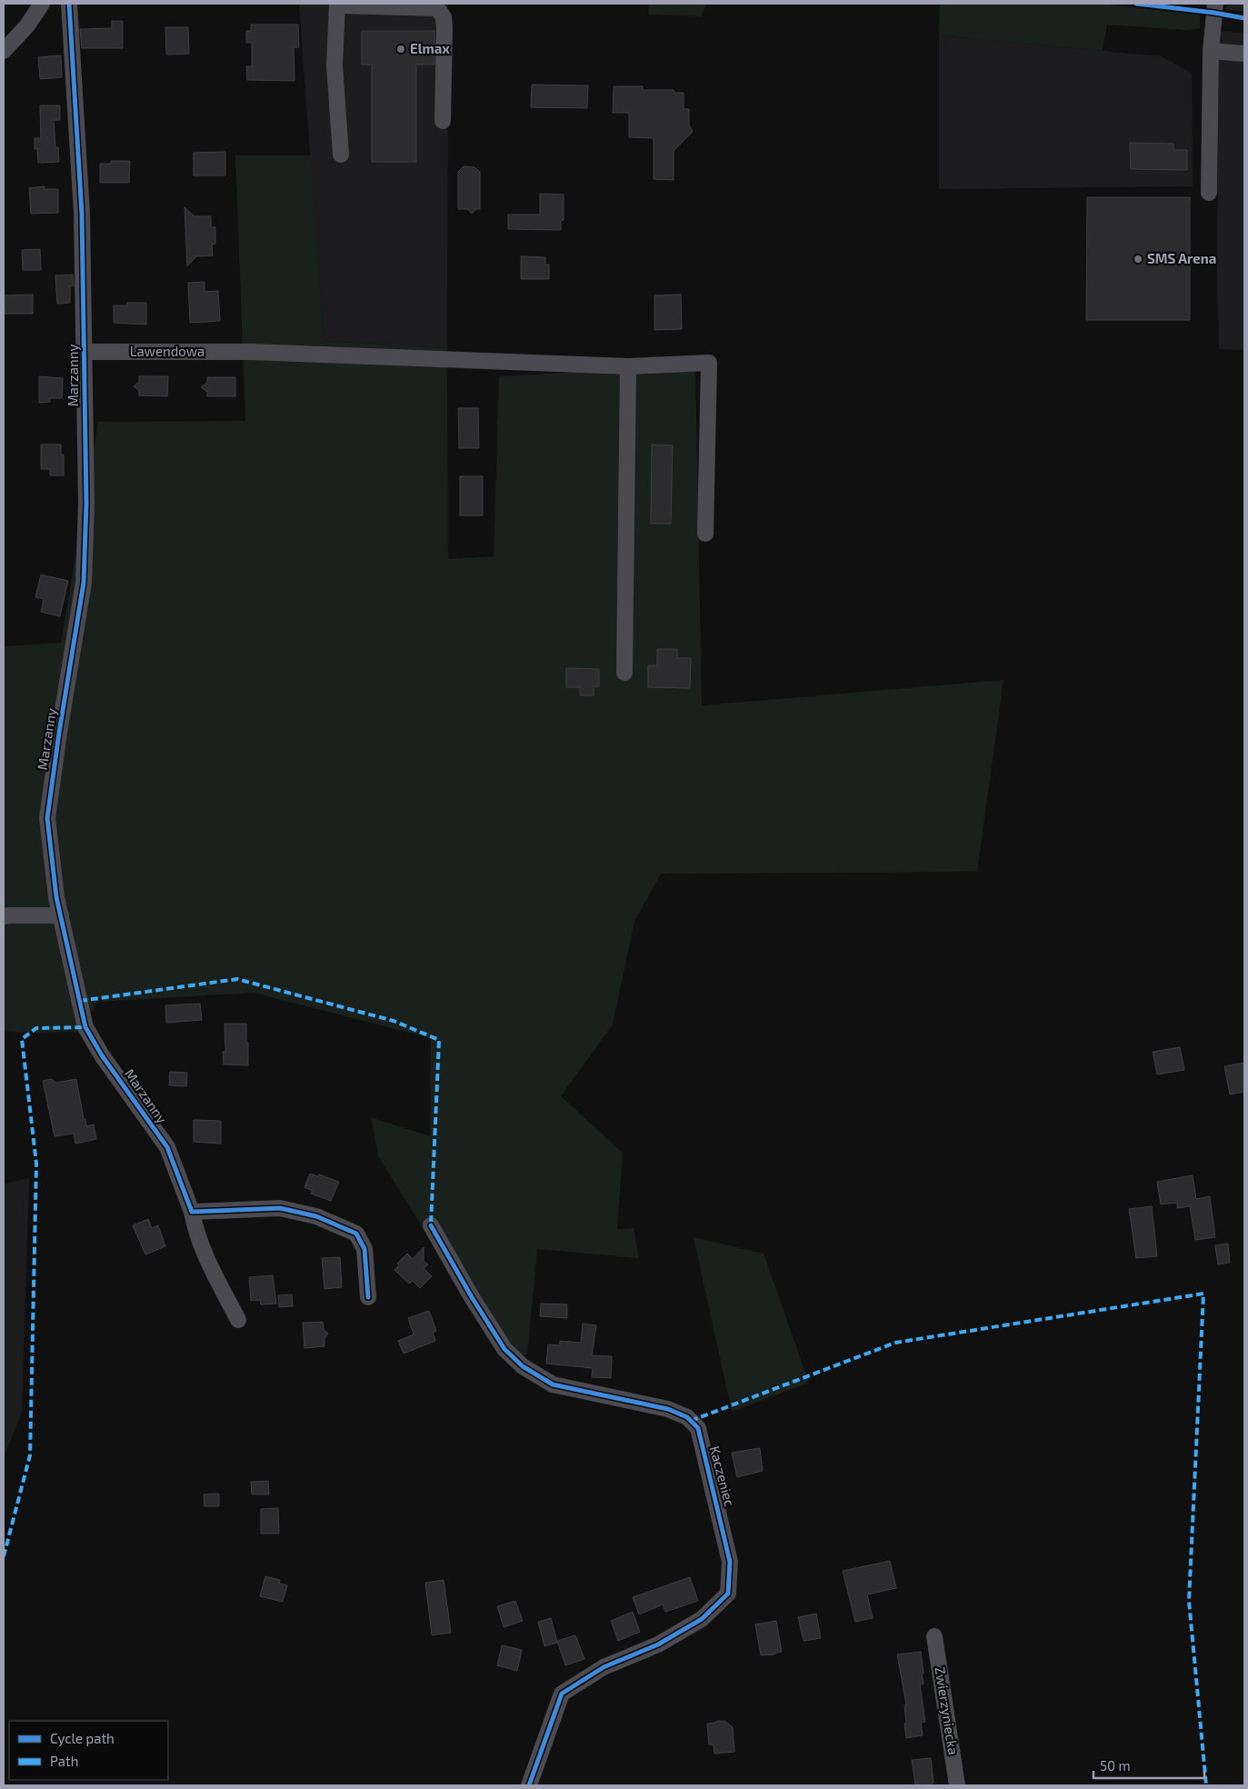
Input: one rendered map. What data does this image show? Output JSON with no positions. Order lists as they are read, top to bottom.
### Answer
{
  "streets": {
    "street": [
      "Lawendowa",
      "Marzanny",
      "Kaczeniec",
      "Zwierzyniecka"
    ]
  },
  "crossings": [
    ["Lawendowa", "Marzanny"]
  ],
  "places": ["Elmax", "SMS Arena"],
  "legend": ["Cycle path", "Path"],
  "scale_bar": "50 m"
}
